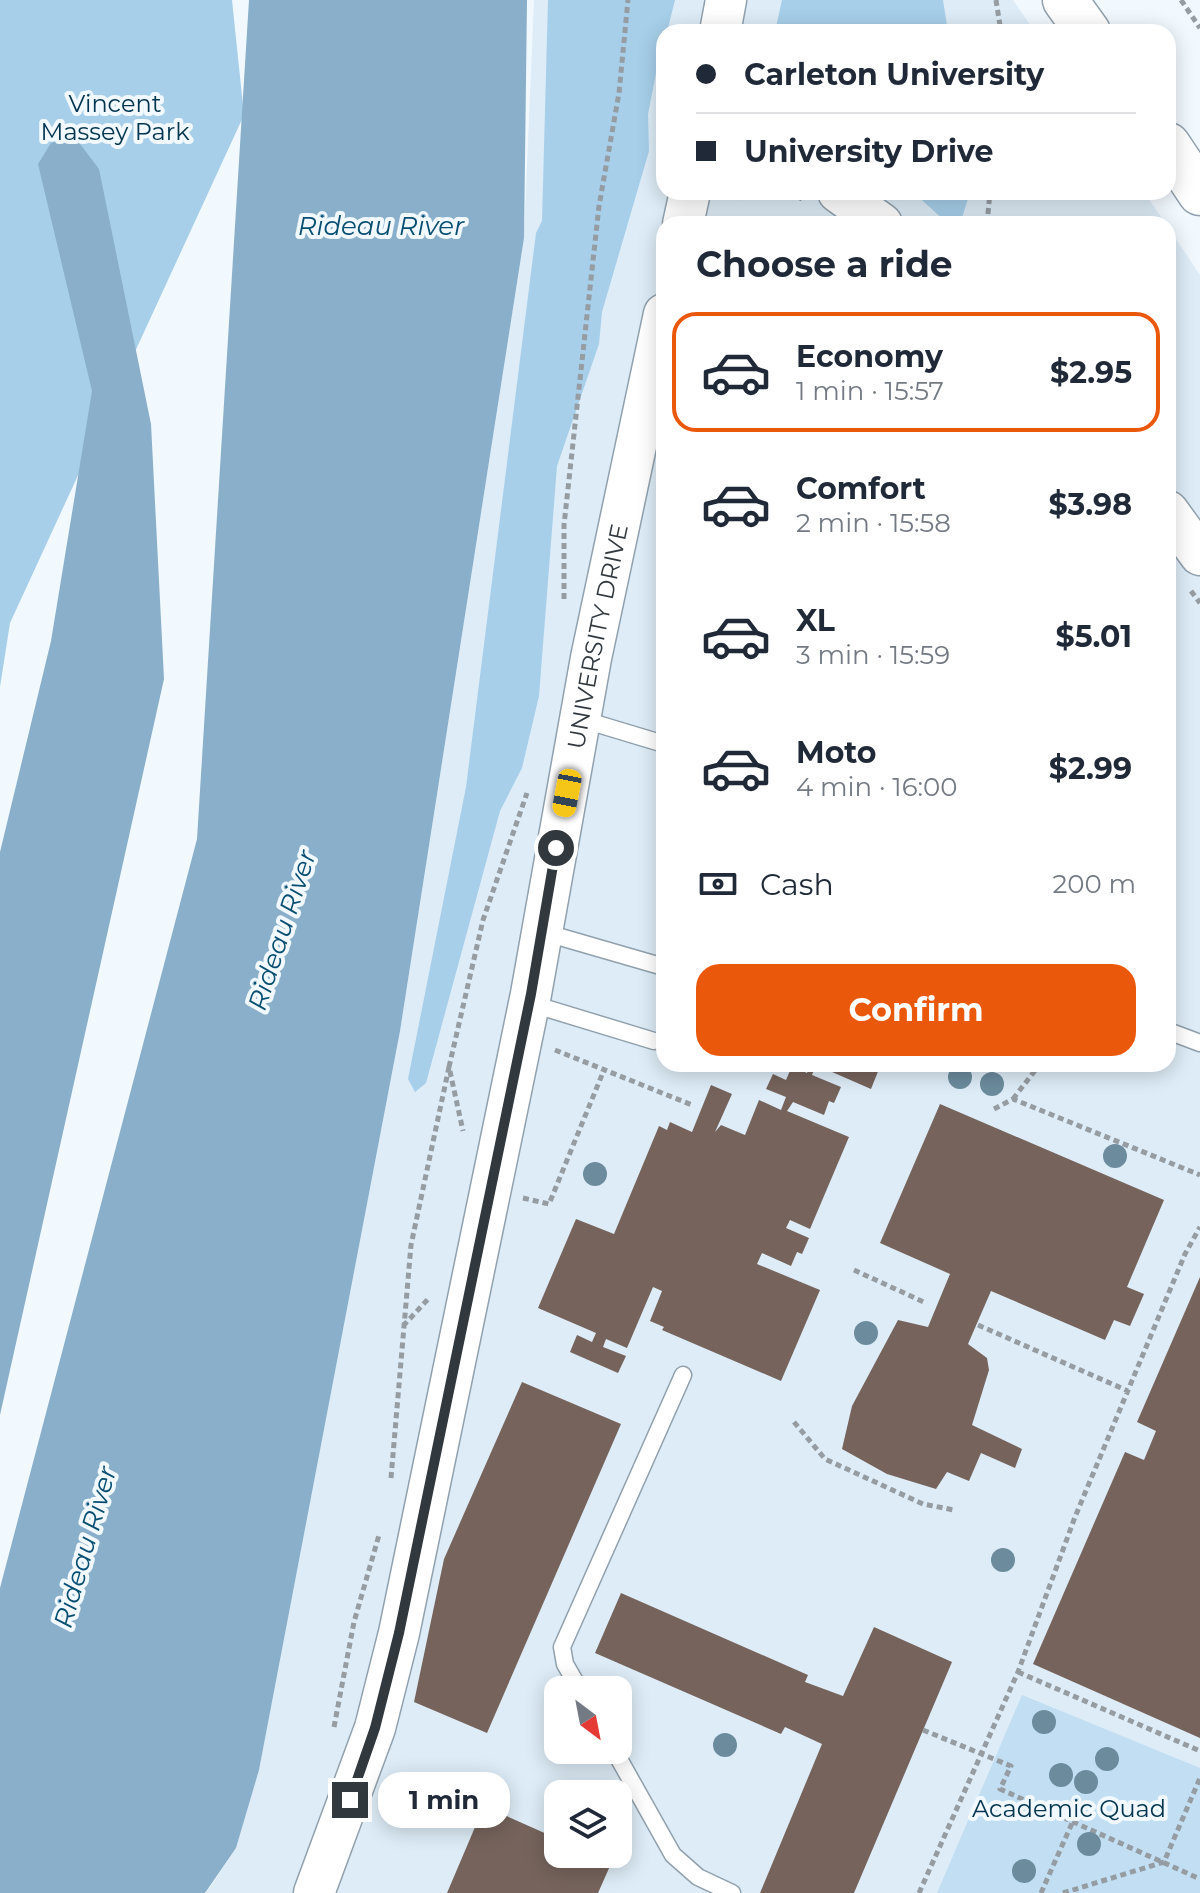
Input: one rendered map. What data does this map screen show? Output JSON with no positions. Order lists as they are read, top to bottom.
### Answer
{
  "streets": {
    "street": ["UNIVERSITY DRIVE"]
  },
  "water": ["Rideau River"],
  "parks": ["Vincent Massey Park", "Academic Quad"],
  "north": "bottom right",
  "page": {
    "banner": ["Carleton University", "University Drive"],
    "heading": "Choose a ride",
    "list": [
      {
        "name": "Economy",
        "note": "1 min · 15:57",
        "value": "$2.95"
      },
      {
        "name": "Comfort",
        "note": "2 min · 15:58",
        "value": "$3.98"
      },
      {
        "name": "XL",
        "note": "3 min · 15:59",
        "value": "$5.01"
      },
      {
        "name": "Moto",
        "note": "4 min · 16:00",
        "value": "$2.99"
      }
    ],
    "pay": ["Cash", "200 m"],
    "buttons": "Confirm",
    "bubble": "1 min"
  }
}
